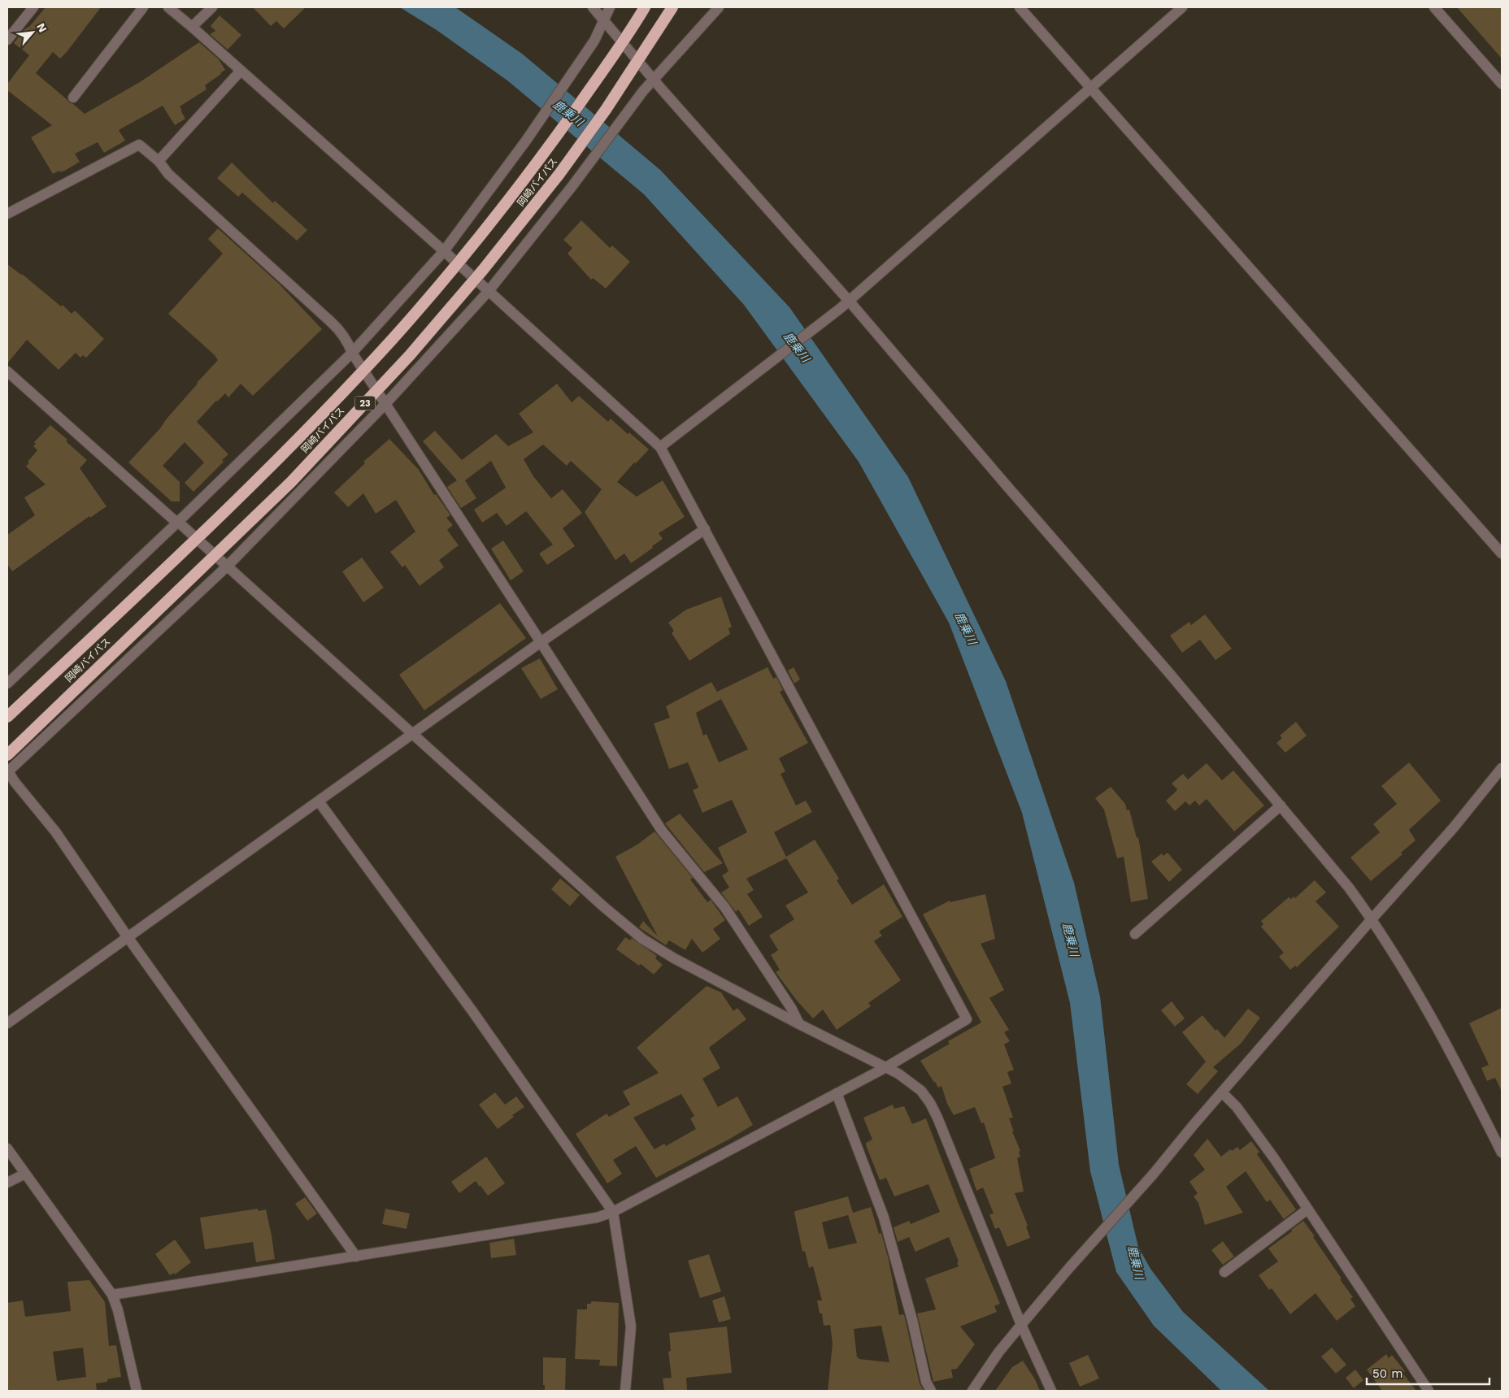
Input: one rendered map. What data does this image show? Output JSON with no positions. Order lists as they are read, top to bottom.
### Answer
{
  "streets": {
    "highway": ["岡崎バイパス", "23"]
  },
  "water": ["鹿乗川"],
  "scale_bar": "50 m",
  "north": "top right"
}
